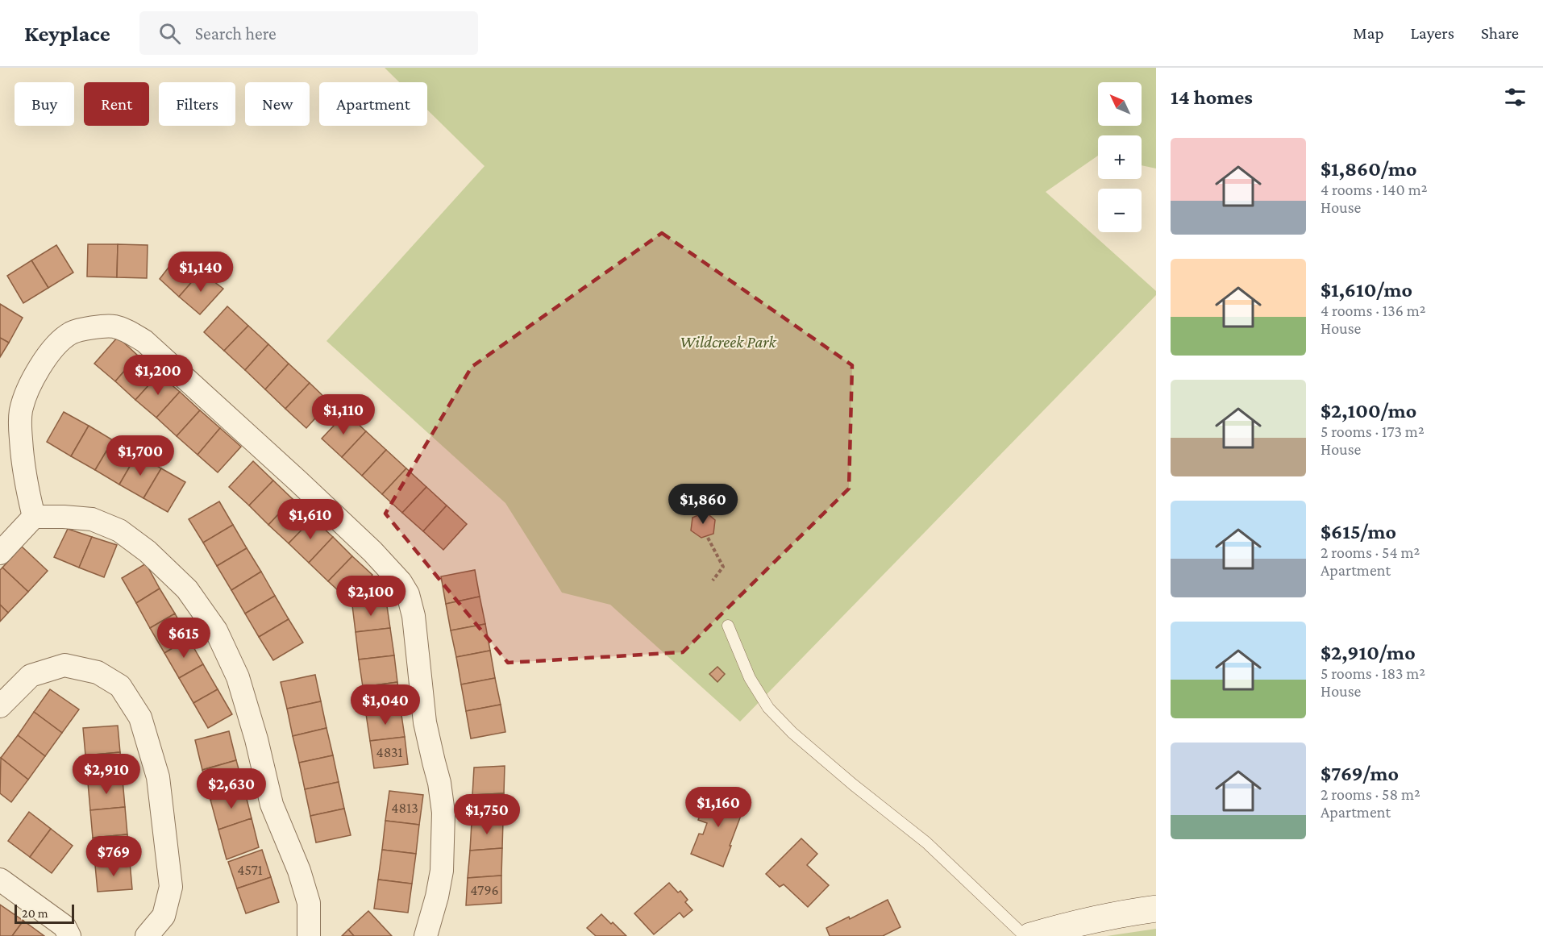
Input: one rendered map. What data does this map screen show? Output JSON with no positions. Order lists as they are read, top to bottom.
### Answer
{
  "parks": ["Wildcreek Park"],
  "house_numbers": [
    "4831",
    "4813",
    "4571",
    "4796"
  ],
  "scale_bar": "20 m",
  "north": "top left",
  "page": {
    "header": "Keyplace",
    "search": "Search here",
    "nav": ["Map", "Layers", "Share"],
    "heading": "14 homes",
    "map_buttons": ["+", "−"],
    "chip": [
      "Buy",
      "Rent",
      "Filters",
      "New",
      "Apartment"
    ],
    "list": [
      {
        "name": "$1,860/mo",
        "note": "4 rooms · 140 m² · House"
      },
      {
        "name": "$1,610/mo",
        "note": "4 rooms · 136 m² · House"
      },
      {
        "name": "$2,100/mo",
        "note": "5 rooms · 173 m² · House"
      },
      {
        "name": "$615/mo",
        "note": "2 rooms · 54 m² · Apartment"
      },
      {
        "name": "$2,910/mo",
        "note": "5 rooms · 183 m² · House"
      },
      {
        "name": "$769/mo",
        "note": "2 rooms · 58 m² · Apartment"
      }
    ],
    "price": [
      "$1,140",
      "$1,200",
      "$1,110",
      "$1,700",
      "$1,860",
      "$1,610",
      "$2,100",
      "$615",
      "$1,040",
      "$2,910",
      "$2,630",
      "$1,160",
      "$1,750",
      "$769"
    ],
    "scale": "20 m"
  }
}
